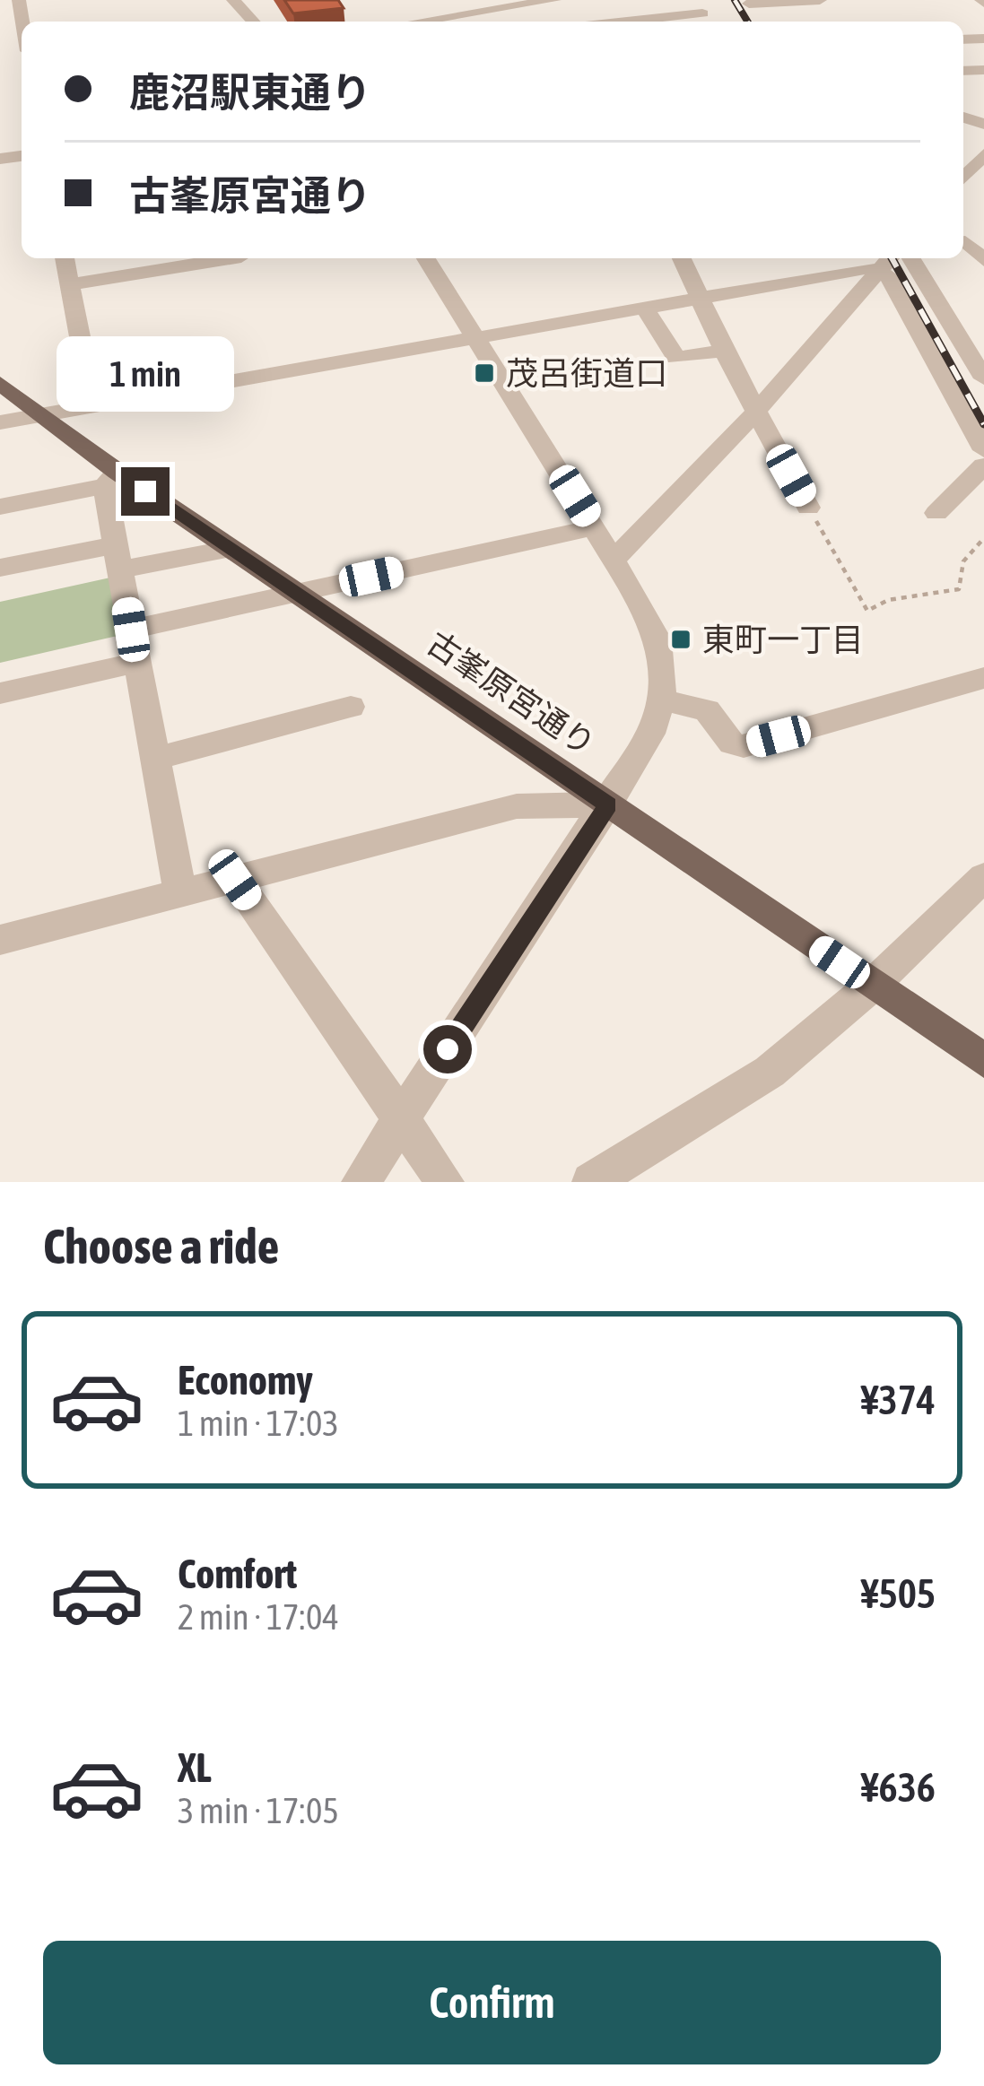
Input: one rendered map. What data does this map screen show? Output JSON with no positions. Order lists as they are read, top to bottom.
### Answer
{
  "streets": {
    "main road": ["古峯原宮通り"]
  },
  "places": {
    "transit": ["茂呂街道口", "東町一丁目"]
  },
  "page": {
    "banner": ["鹿沼駅東通り", "古峯原宮通り"],
    "bubble": "1 min",
    "heading": "Choose a ride",
    "list": [
      {
        "name": "Economy",
        "note": "1 min · 17:03",
        "value": "¥374"
      },
      {
        "name": "Comfort",
        "note": "2 min · 17:04",
        "value": "¥505"
      },
      {
        "name": "XL",
        "note": "3 min · 17:05",
        "value": "¥636"
      }
    ],
    "buttons": "Confirm"
  }
}
